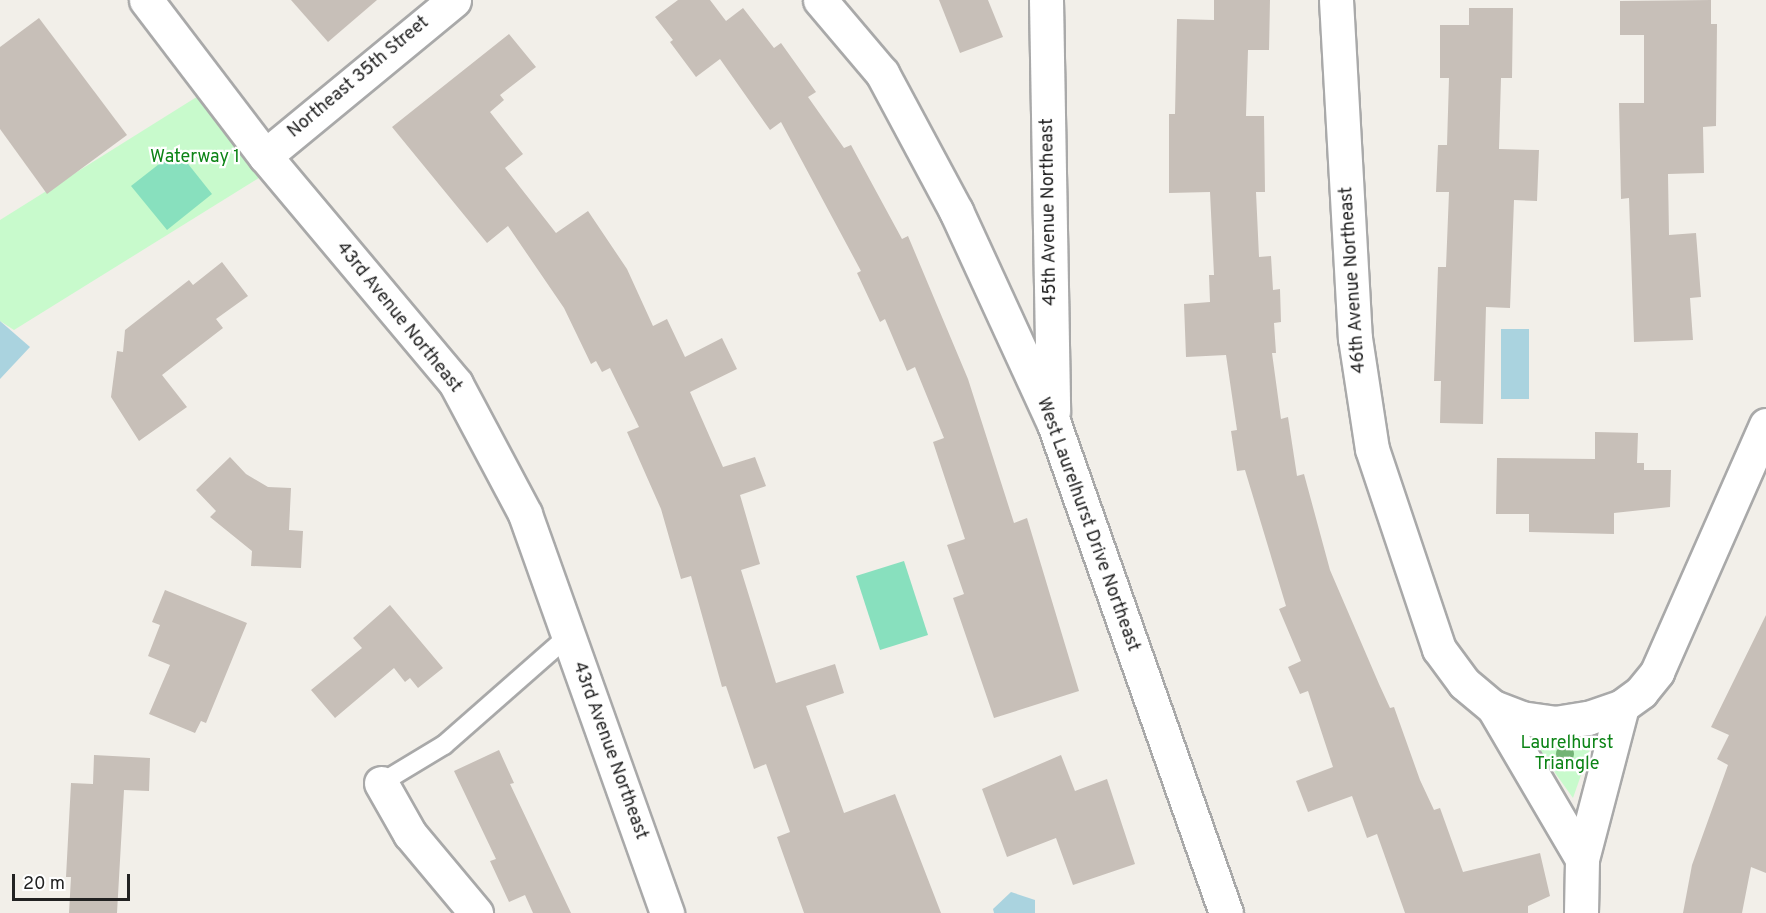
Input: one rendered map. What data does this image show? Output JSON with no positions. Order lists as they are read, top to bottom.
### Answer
{
  "streets": {
    "street": [
      "Northeast 35th Street",
      "45th Avenue Northeast",
      "46th Avenue Northeast",
      "43rd Avenue Northeast",
      "West Laurelhurst Drive Northeast"
    ]
  },
  "crossings": [
    ["Northeast 35th Street", "43rd Avenue Northeast"],
    ["45th Avenue Northeast", "West Laurelhurst Drive Northeast"]
  ],
  "parks": ["Waterway 1", "Laurelhurst Triangle"],
  "scale_bar": "20 m"
}
